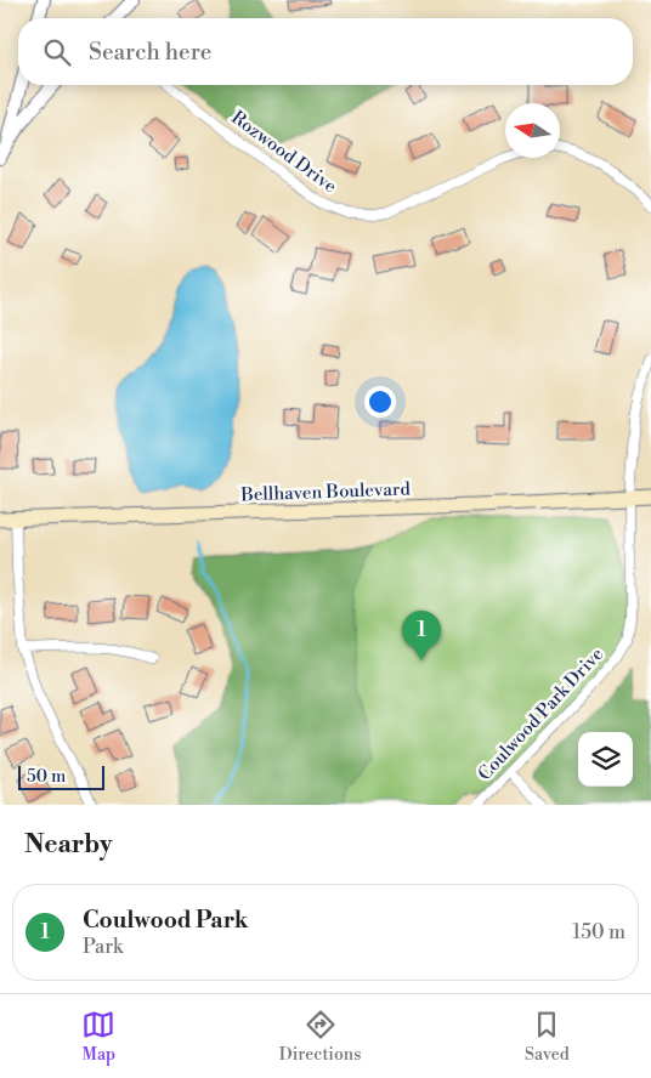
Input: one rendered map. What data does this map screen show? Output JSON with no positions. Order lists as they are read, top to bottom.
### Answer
{
  "streets": {
    "main road": ["Bellhaven Boulevard"],
    "street": ["Rozwood Drive", "Coulwood Park Drive"]
  },
  "crossings": [
    ["Bellhaven Boulevard", "Coulwood Park Drive"]
  ],
  "scale_bar": "50 m",
  "north": "left",
  "page": {
    "search": "Search here",
    "pins": "1",
    "scale": "50 m",
    "heading": "Nearby",
    "list": [
      {
        "mark": "1",
        "name": "Coulwood Park",
        "note": "Park",
        "value": "150 m"
      }
    ],
    "nav": ["Map", "Directions", "Saved"]
  }
}
